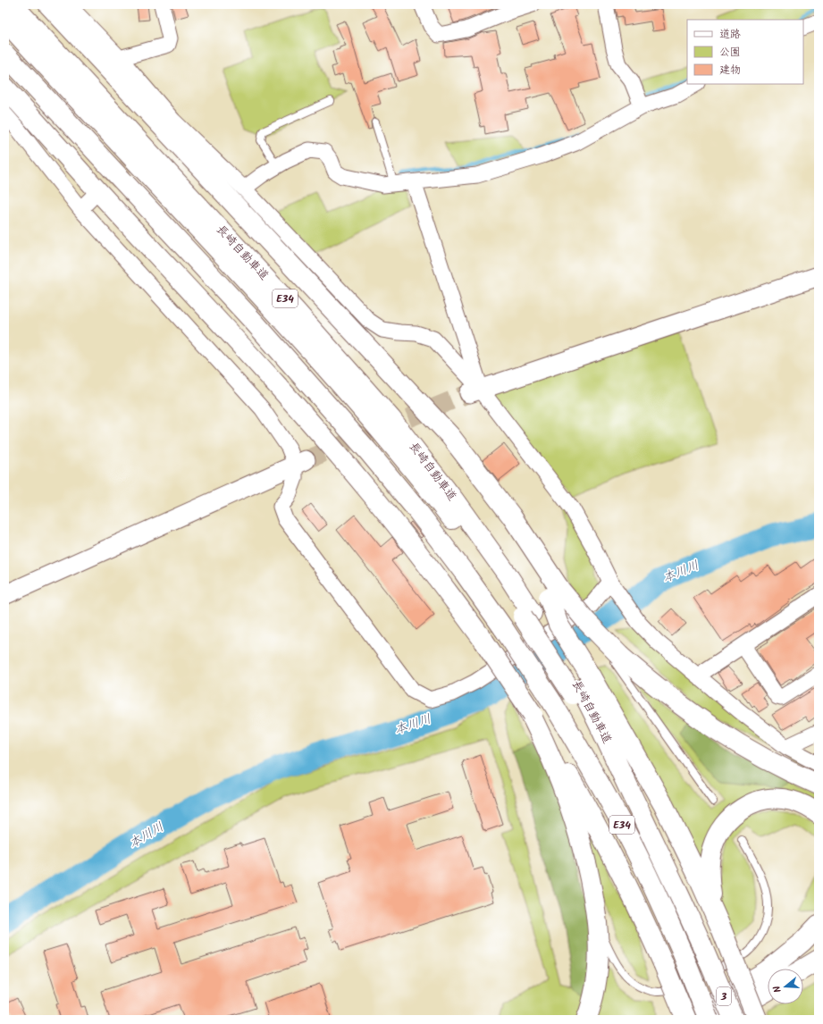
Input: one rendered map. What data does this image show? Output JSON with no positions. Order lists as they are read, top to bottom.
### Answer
{
  "streets": {
    "highway": ["長崎自動車道", "E34", "3"]
  },
  "water": ["本川川"],
  "legend": ["道路", "公園", "建物"],
  "north": "left"
}
